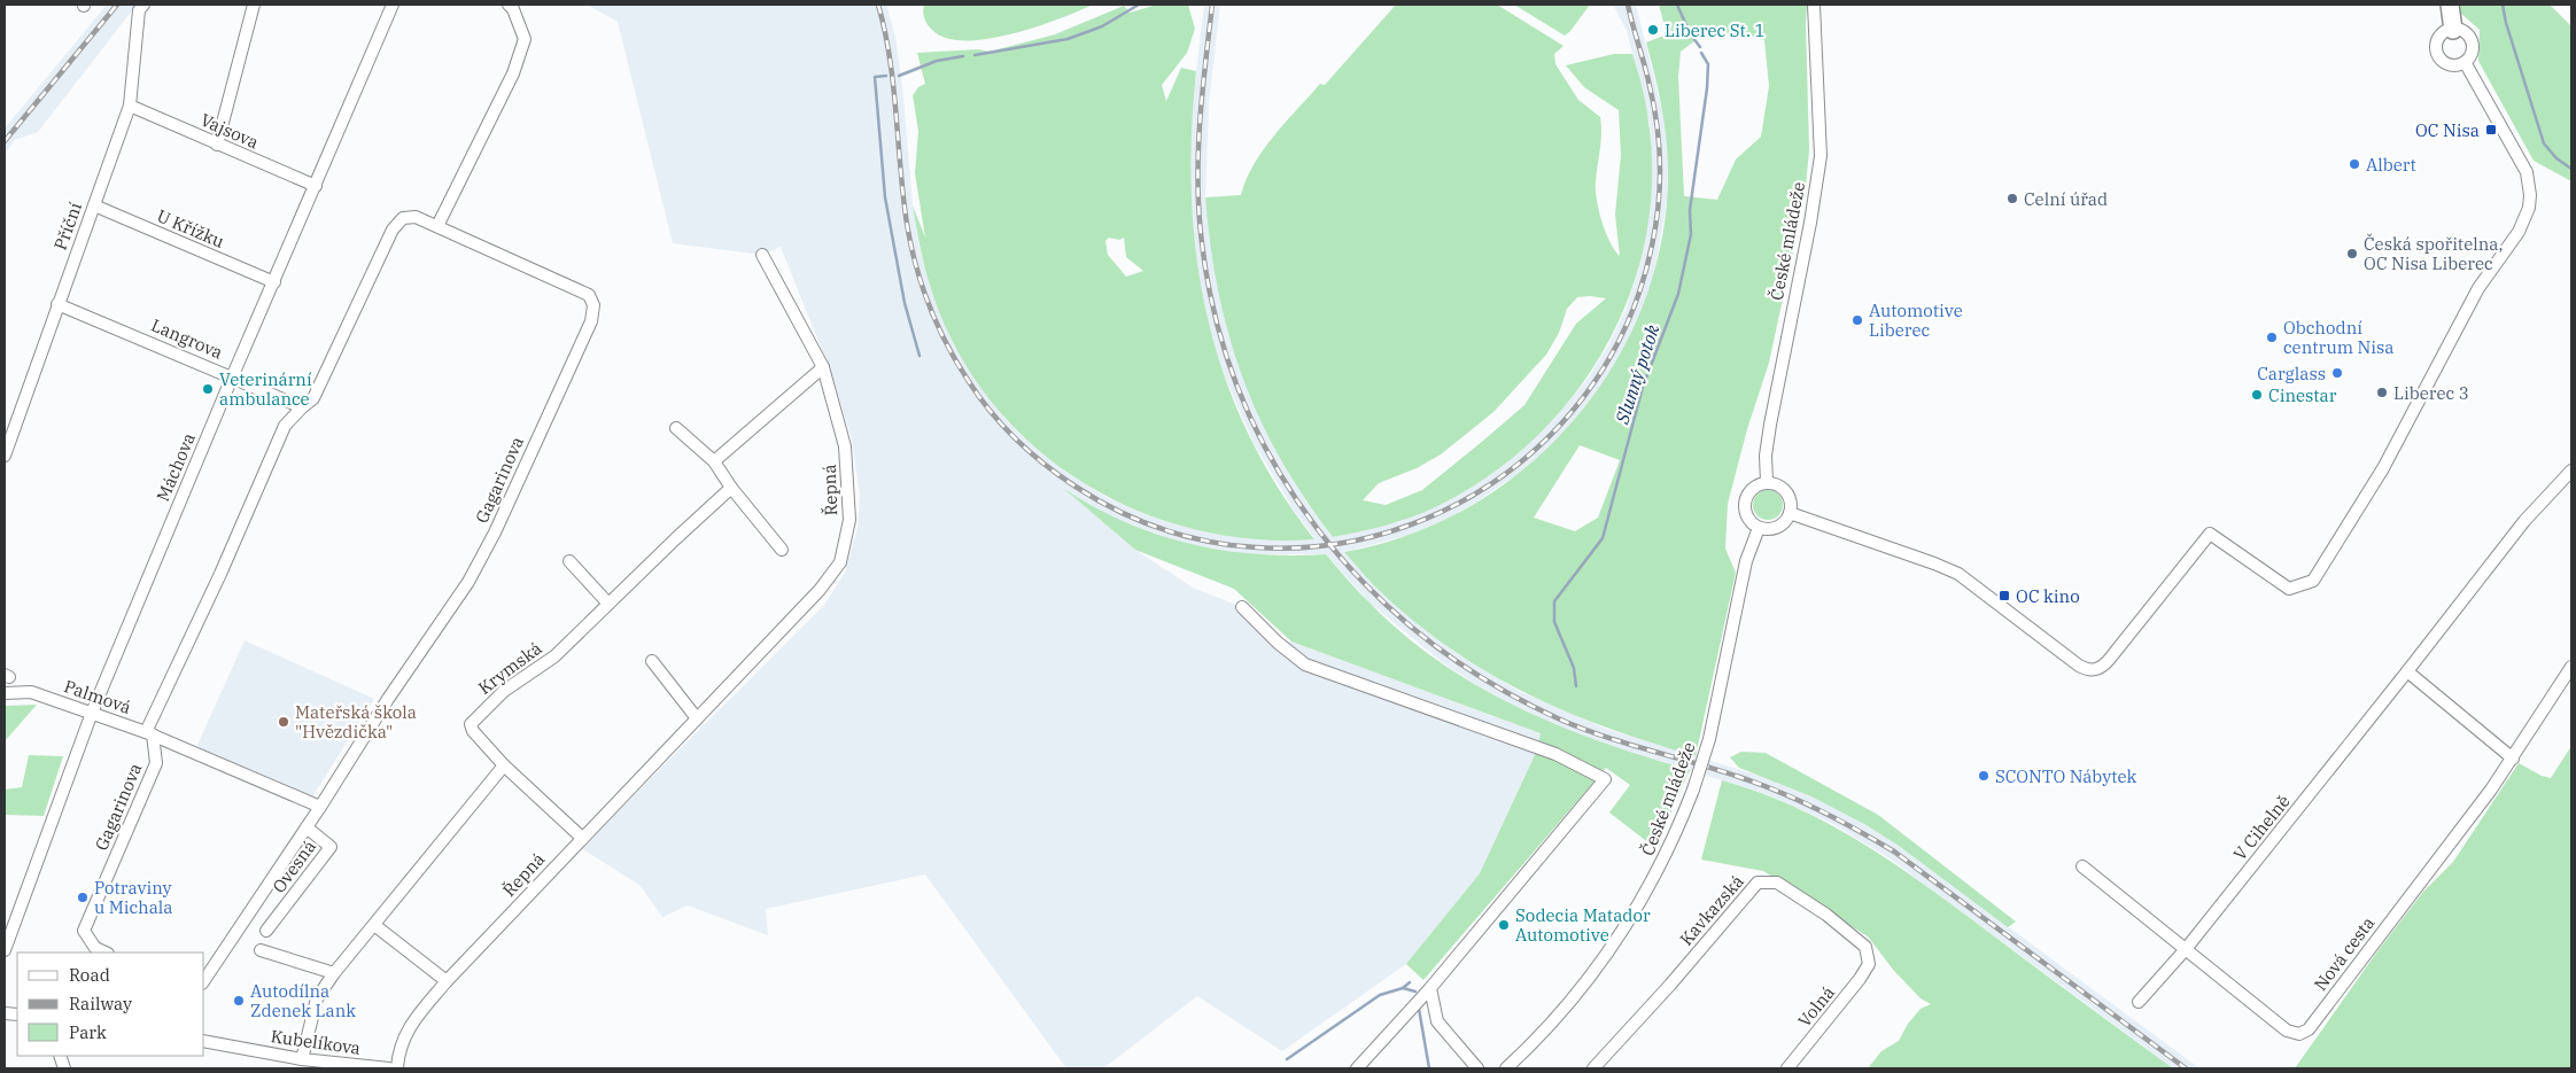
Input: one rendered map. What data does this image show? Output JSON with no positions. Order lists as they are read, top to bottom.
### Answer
{
  "streets": {
    "street": [
      "Vajsova",
      "Příční",
      "U Křížku",
      "České mládeže",
      "Langrova",
      "Máchova",
      "Gagarinova",
      "Řepná",
      "Krymská",
      "Palmová",
      "V Cihelně",
      "Ovesná",
      "Kavkazská",
      "Nová cesta",
      "Volná",
      "Kubelíkova"
    ]
  },
  "crossings": [
    ["Vajsova", "Příční"],
    ["Vajsova", "Máchova"],
    ["Příční", "U Křížku"],
    ["Příční", "Langrova"],
    ["U Křížku", "Máchova"],
    ["Langrova", "Máchova"],
    ["Langrova", "Gagarinova"],
    ["Máchova", "Palmová"],
    ["Gagarinova", "Palmová"],
    ["Gagarinova", "Ovesná"],
    ["Řepná", "Krymská"],
    ["V Cihelně", "Nová cesta"],
    ["Kavkazská", "Volná"]
  ],
  "water": ["Slunný potok"],
  "places": {
    "other": [
      "Liberec St. 1",
      "Albert",
      "Celní úřad",
      "Česká spořitelna, OC Nisa Liberec",
      "Automotive Liberec",
      "Obchodní centrum Nisa",
      "Carglass",
      "Veterinární ambulance",
      "Liberec 3",
      "Cinestar",
      "Mateřská škola \"Hvězdička\"",
      "SCONTO Nábytek",
      "Potraviny u Michala",
      "Sodecia Matador Automotive",
      "Autodílna Zdenek Lank"
    ],
    "transit": ["OC Nisa", "OC kino"]
  },
  "legend": ["Road", "Railway", "Park"]
}
